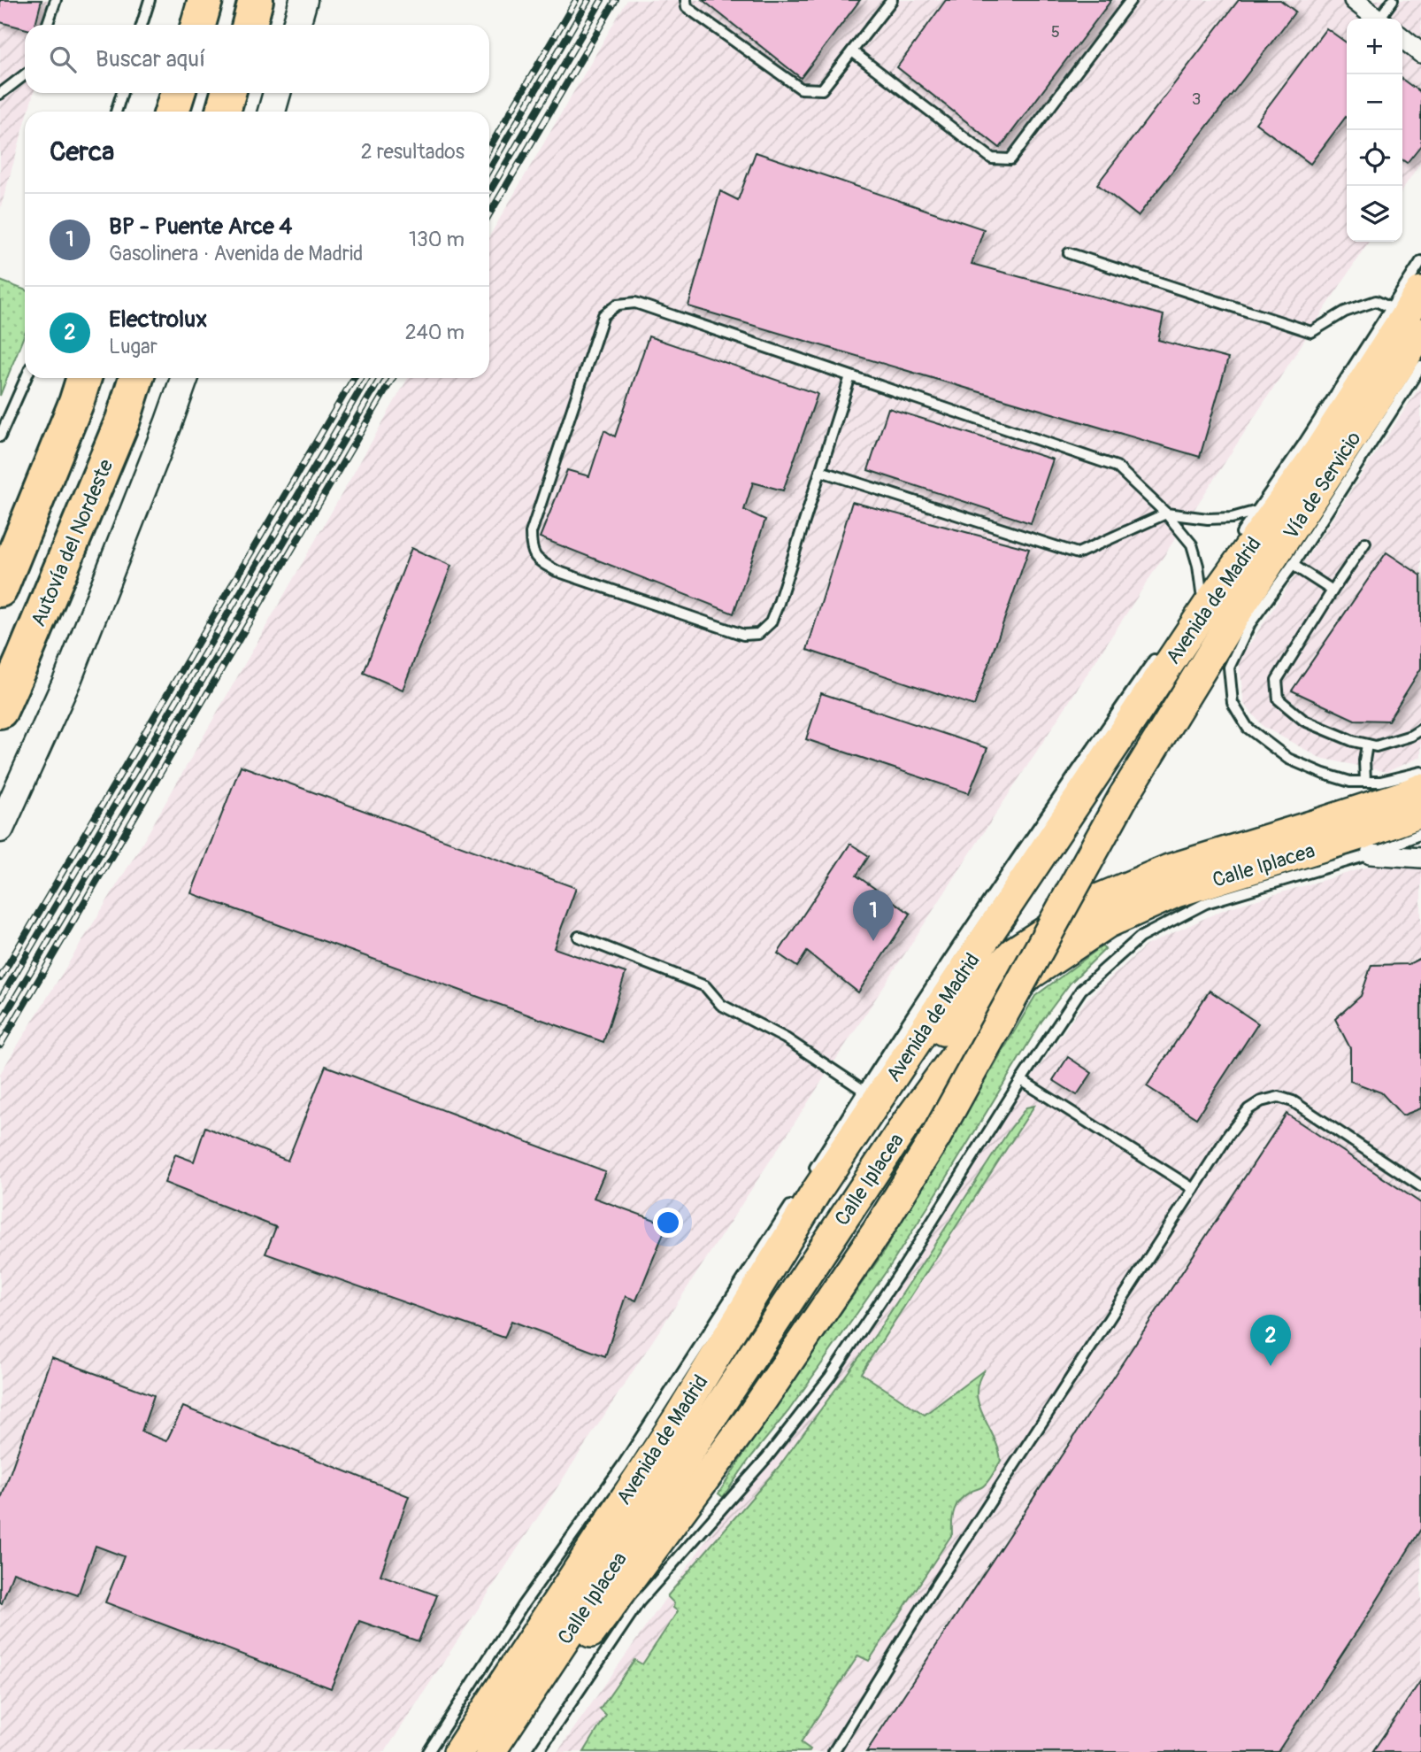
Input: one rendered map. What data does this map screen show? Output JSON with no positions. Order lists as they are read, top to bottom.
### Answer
{
  "streets": {
    "highway": ["Autovía del Nordeste"],
    "main road": ["Avenida de Madrid", "Calle Iplacea"],
    "lane": ["Vía de Servicio"]
  },
  "crossings": [
    ["Avenida de Madrid", "Calle Iplacea"]
  ],
  "house_numbers": ["5", "3"],
  "page": {
    "map_buttons": ["+", "−"],
    "search": "Buscar aquí",
    "heading": ["Cerca", "2 resultados"],
    "list": [
      {
        "mark": "1",
        "name": "BP - Puente Arce 4",
        "note": "Gasolinera · Avenida de Madrid",
        "value": "130 m"
      },
      {
        "mark": "2",
        "name": "Electrolux",
        "note": "Lugar",
        "value": "240 m"
      }
    ],
    "pins": ["1", "2"]
  }
}
